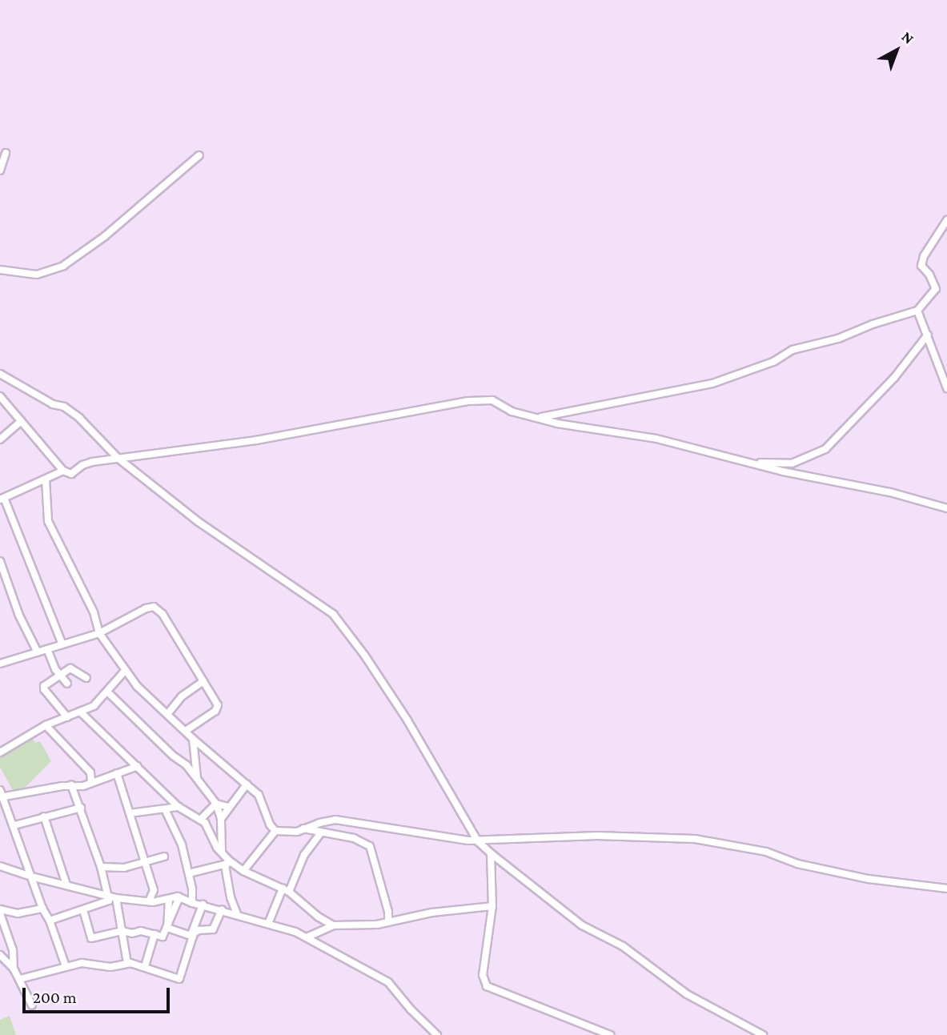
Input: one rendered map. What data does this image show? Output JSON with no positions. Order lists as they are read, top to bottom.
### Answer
{
  "scale_bar": "200 m",
  "north": "top right"
}
